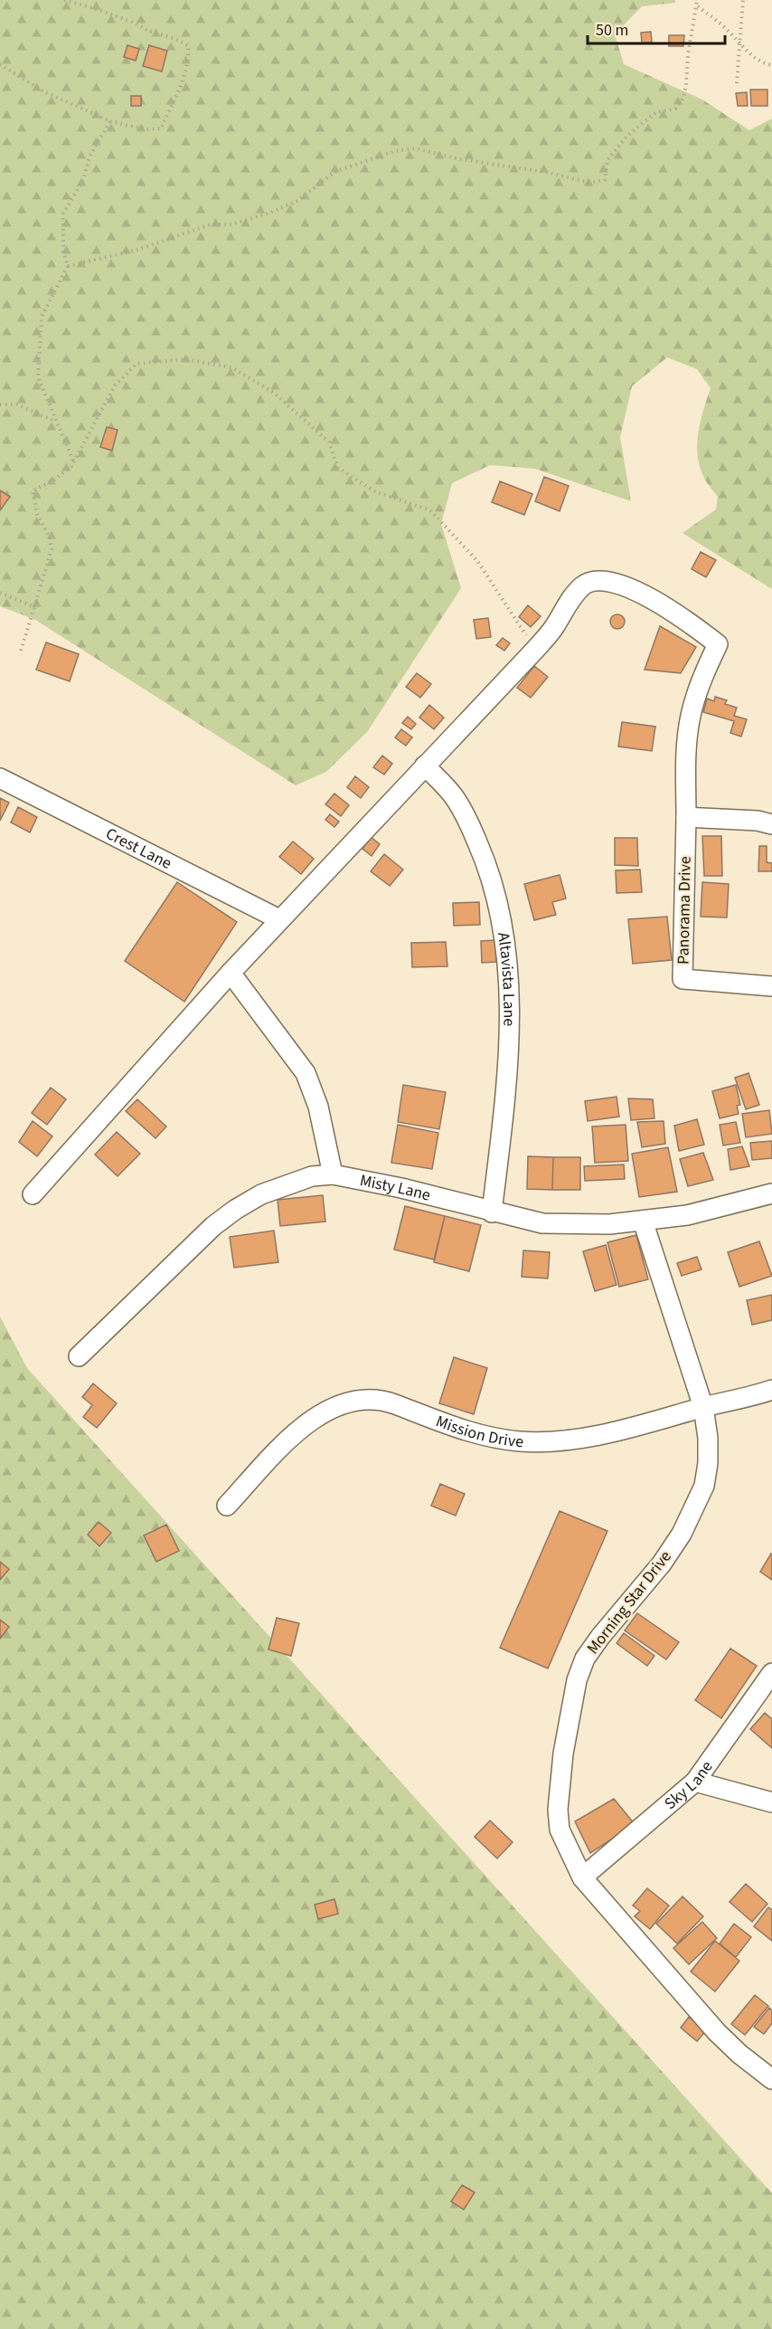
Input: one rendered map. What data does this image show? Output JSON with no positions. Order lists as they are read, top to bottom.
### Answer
{
  "streets": {
    "street": [
      "Crest Lane",
      "Panorama Drive",
      "Altavista Lane",
      "Misty Lane",
      "Mission Drive",
      "Morning Star Drive",
      "Sky Lane"
    ]
  },
  "crossings": [
    ["Altavista Lane", "Misty Lane"],
    ["Misty Lane", "Morning Star Drive"],
    ["Mission Drive", "Morning Star Drive"],
    ["Morning Star Drive", "Sky Lane"]
  ],
  "scale_bar": "50 m"
}
